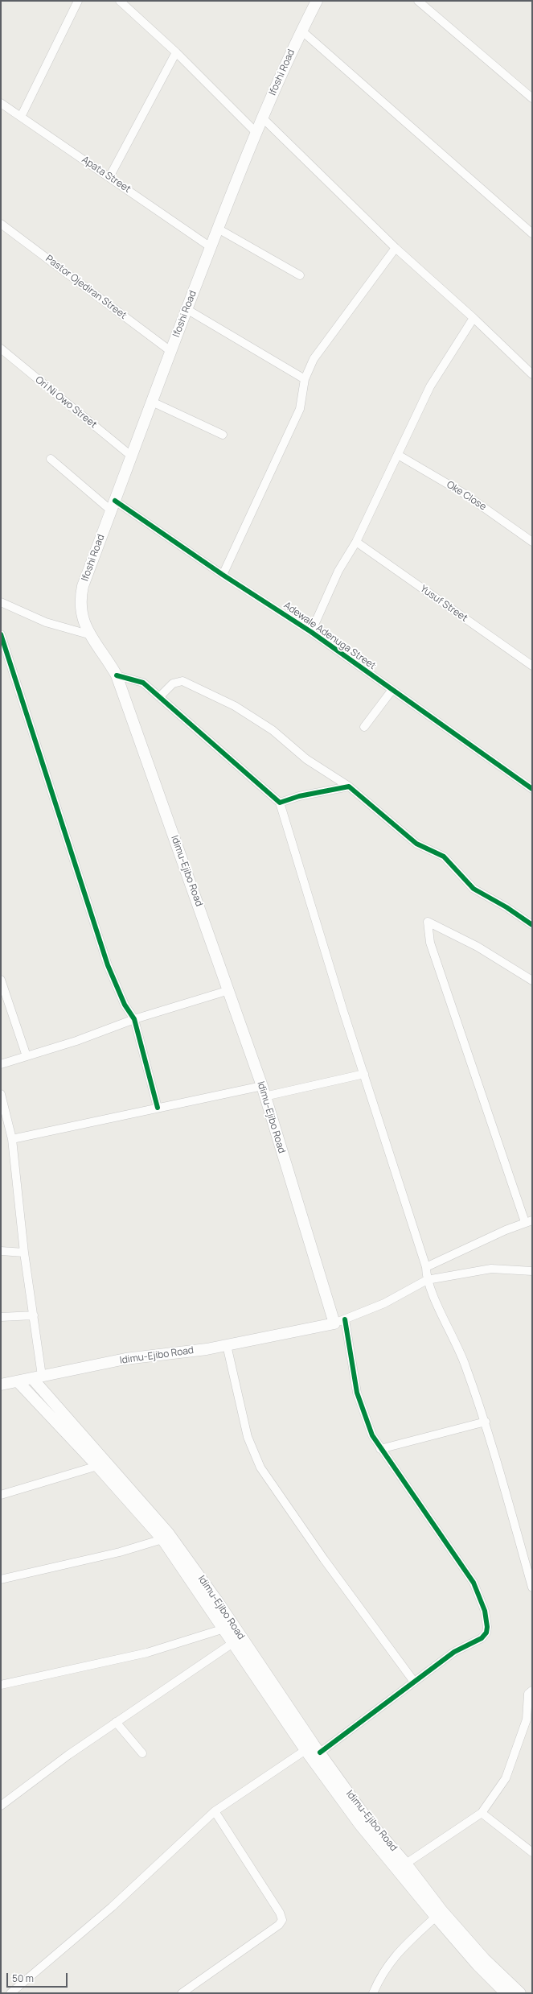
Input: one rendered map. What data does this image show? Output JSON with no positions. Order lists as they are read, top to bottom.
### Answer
{
  "streets": {
    "main road": ["Ifoshi Road", "Idimu-Ejibo Road"],
    "street": [
      "Apata Street",
      "Pastor Ojediran Street",
      "Ori Ni Owo Street",
      "Oke Close",
      "Yusuf Street",
      "Adewale Adenuga Street"
    ]
  },
  "crossings": [
    ["Ifoshi Road", "Apata Street"],
    ["Ifoshi Road", "Pastor Ojediran Street"],
    ["Ifoshi Road", "Ori Ni Owo Street"],
    ["Ifoshi Road", "Adewale Adenuga Street"],
    ["Ifoshi Road", "Idimu-Ejibo Road"]
  ],
  "scale_bar": "50 m"
}
